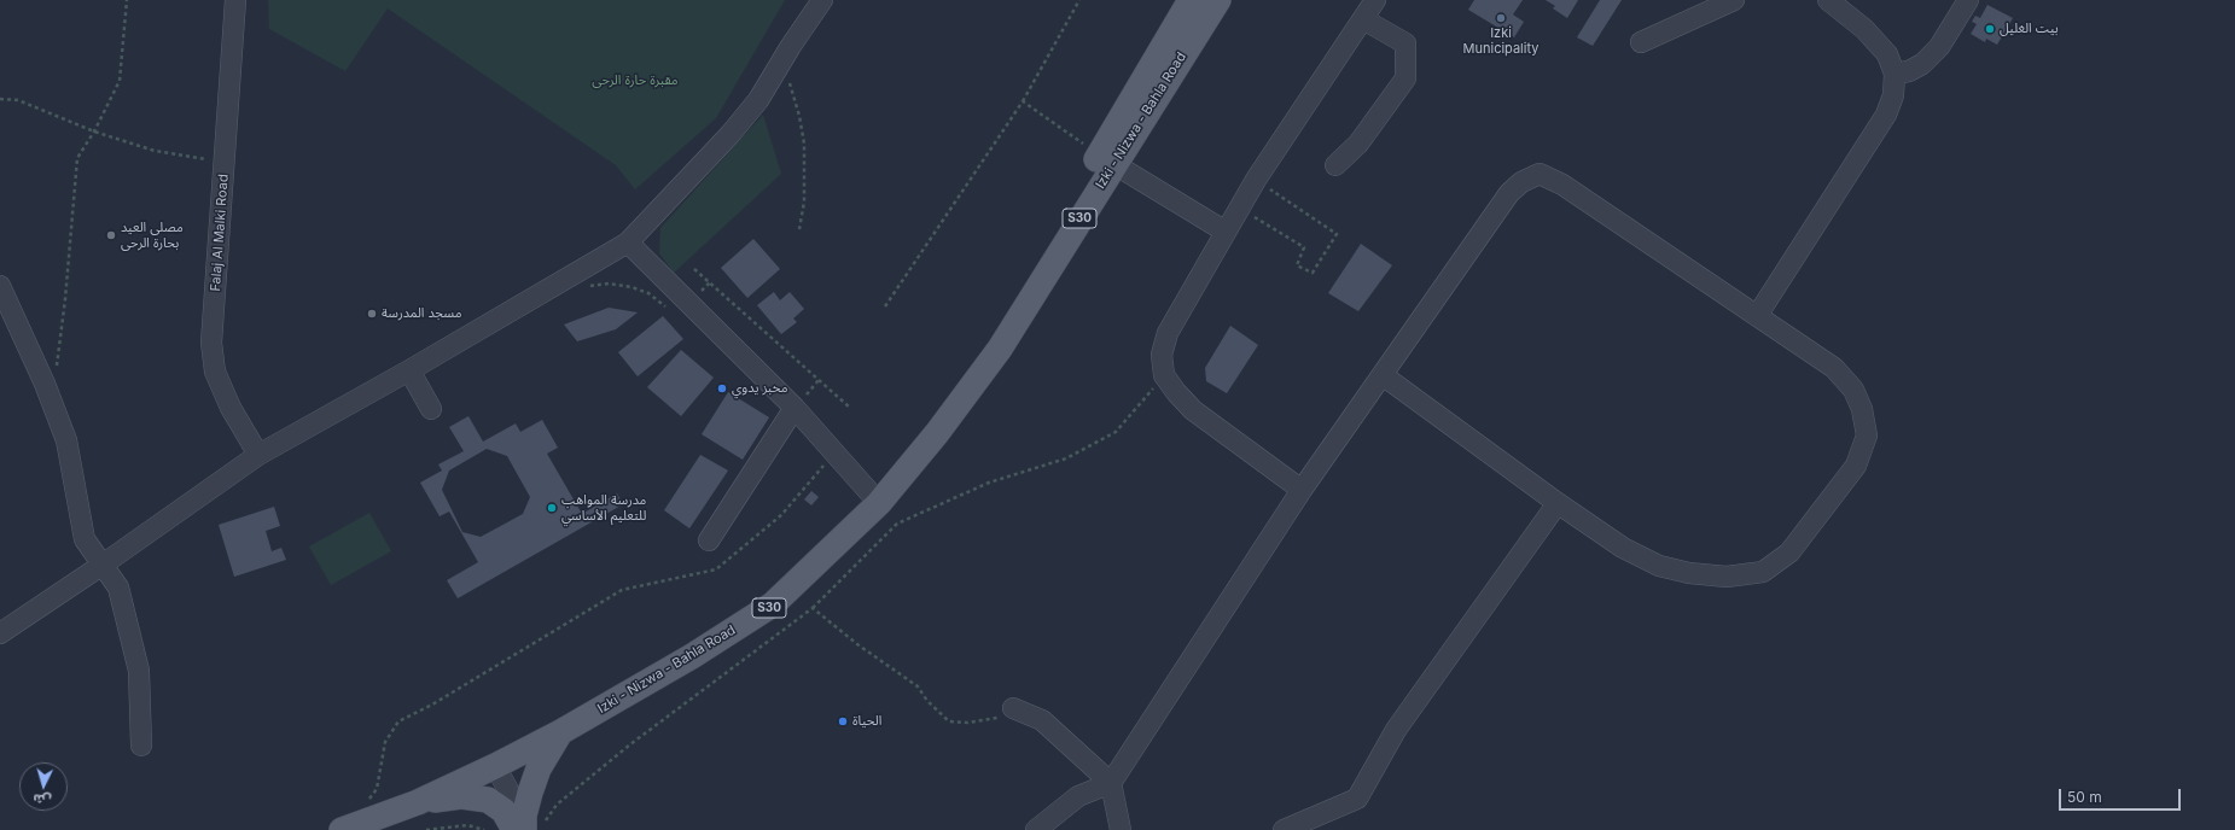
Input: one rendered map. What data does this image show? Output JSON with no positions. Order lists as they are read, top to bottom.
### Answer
{
  "streets": {
    "main road": ["Izki - Nizwa - Bahla Road", "S30"],
    "street": ["Falaj Al Malki Road"]
  },
  "parks": ["مقبرة حارة الرحى"],
  "places": [
    "Izki Municipality",
    "بيت الغليل",
    "مصلى العيد بحارة الرحى",
    "مسجد المدرسة",
    "مخبز يدوي",
    "مدرسة المواهب للتعليم الأساسي",
    "الحياة"
  ],
  "scale_bar": "50 m",
  "north": "bottom"
}
